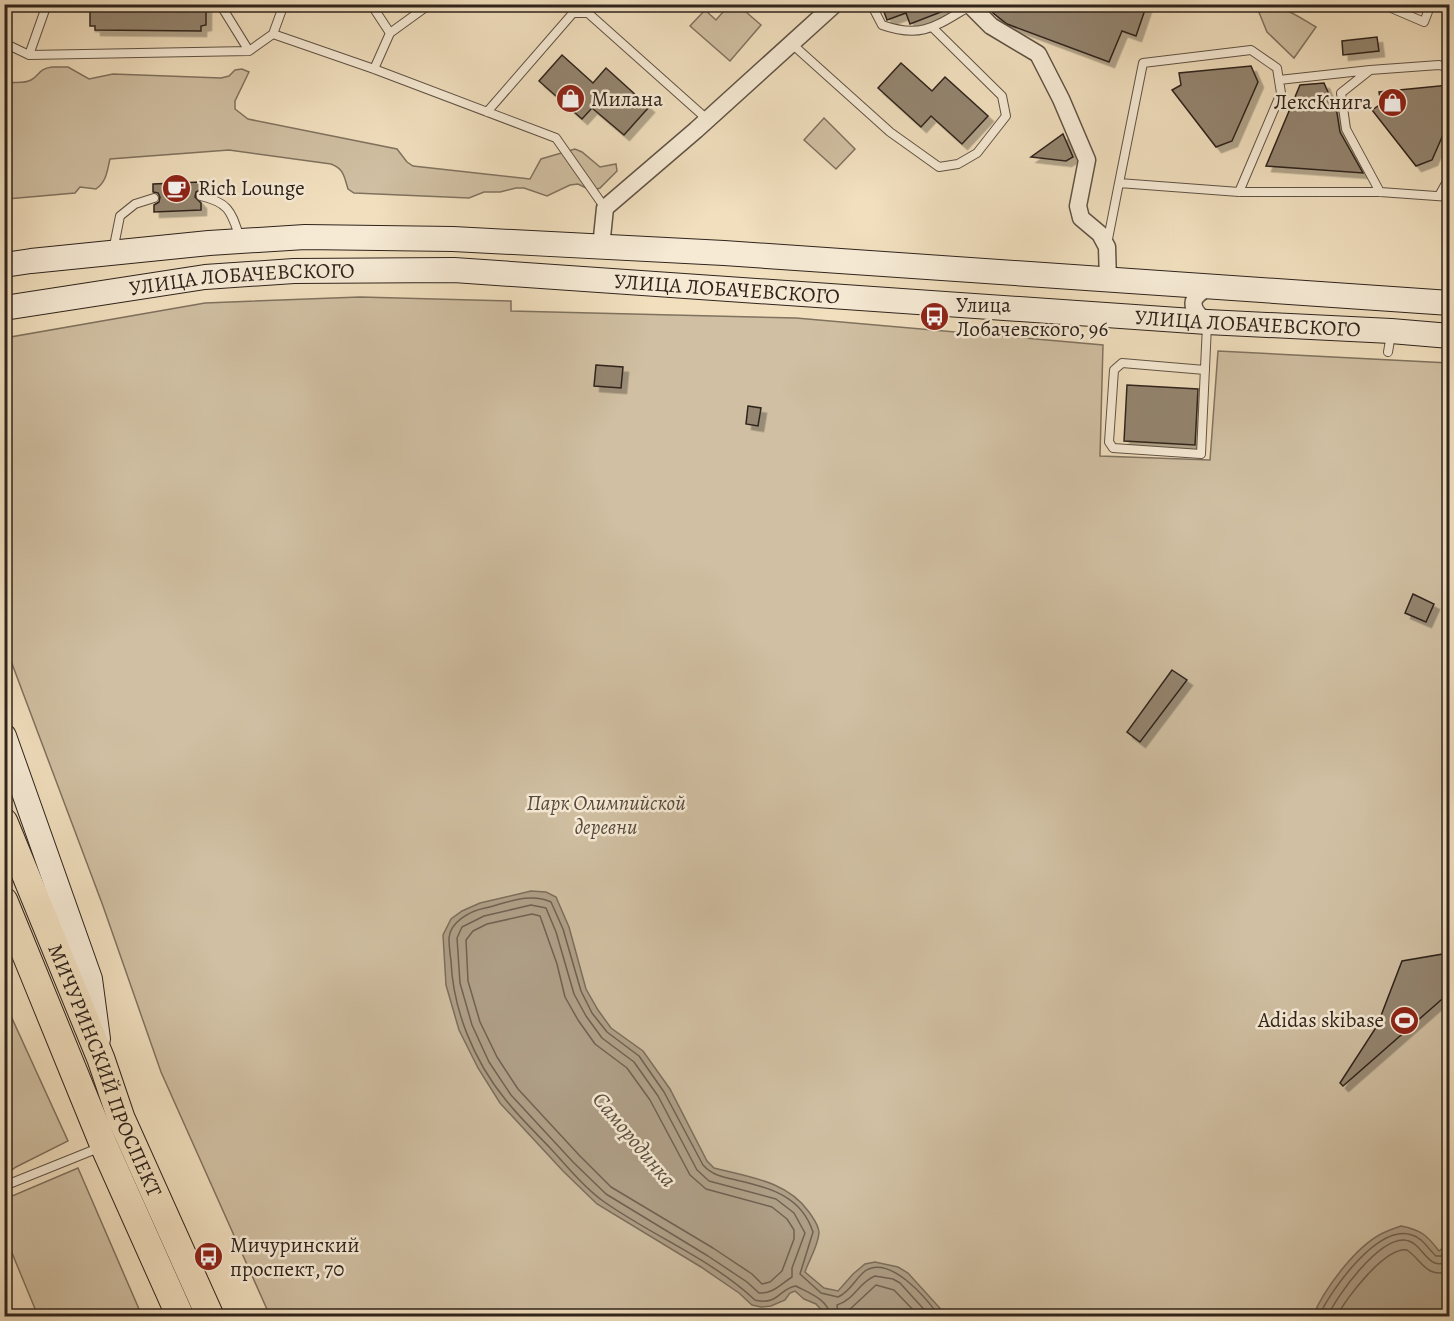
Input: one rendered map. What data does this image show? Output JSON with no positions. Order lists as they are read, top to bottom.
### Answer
{
  "streets": {
    "main road": ["УЛИЦА ЛОБАЧЕВСКОГО", "МИЧУРИНСКИЙ ПРОСПЕКТ"]
  },
  "water": ["Самородинка"],
  "parks": ["Парк Олимпийской деревни"],
  "places": {
    "shop": ["Милана", "ЛексКнига"],
    "cafe": ["Rich Lounge"],
    "bus stop": ["Улица Лобачевского, 96", "Мичуринский проспект, 70"],
    "sports": ["Adidas skibase"]
  }
}
